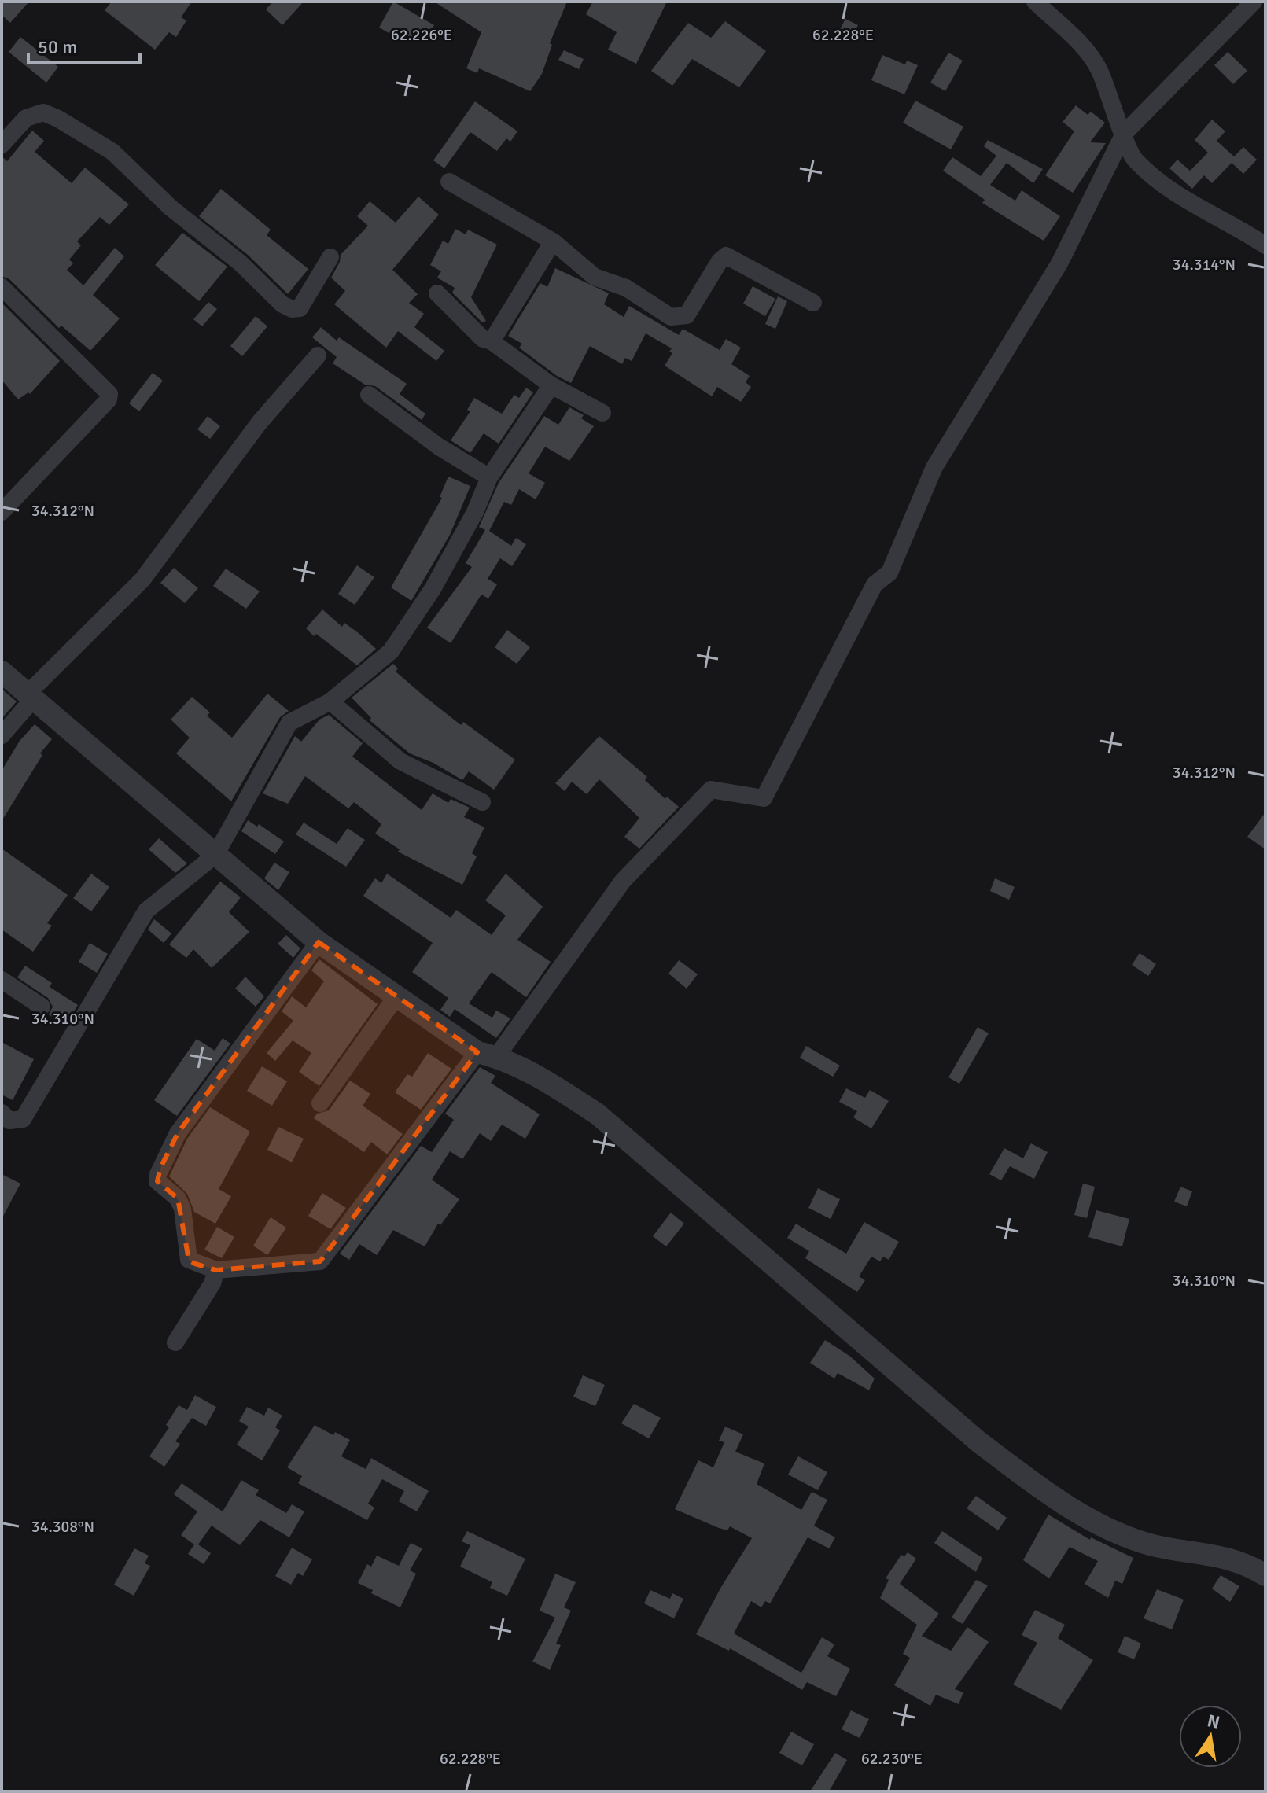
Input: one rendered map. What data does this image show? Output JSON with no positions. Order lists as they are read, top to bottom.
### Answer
{
  "scale_bar": "50 m",
  "north": "top",
  "coordinates": [
    "62.226°E",
    "62.228°E",
    "34.314°N",
    "34.312°N",
    "34.310°N",
    "34.308°N",
    "62.230°E"
  ]
}
